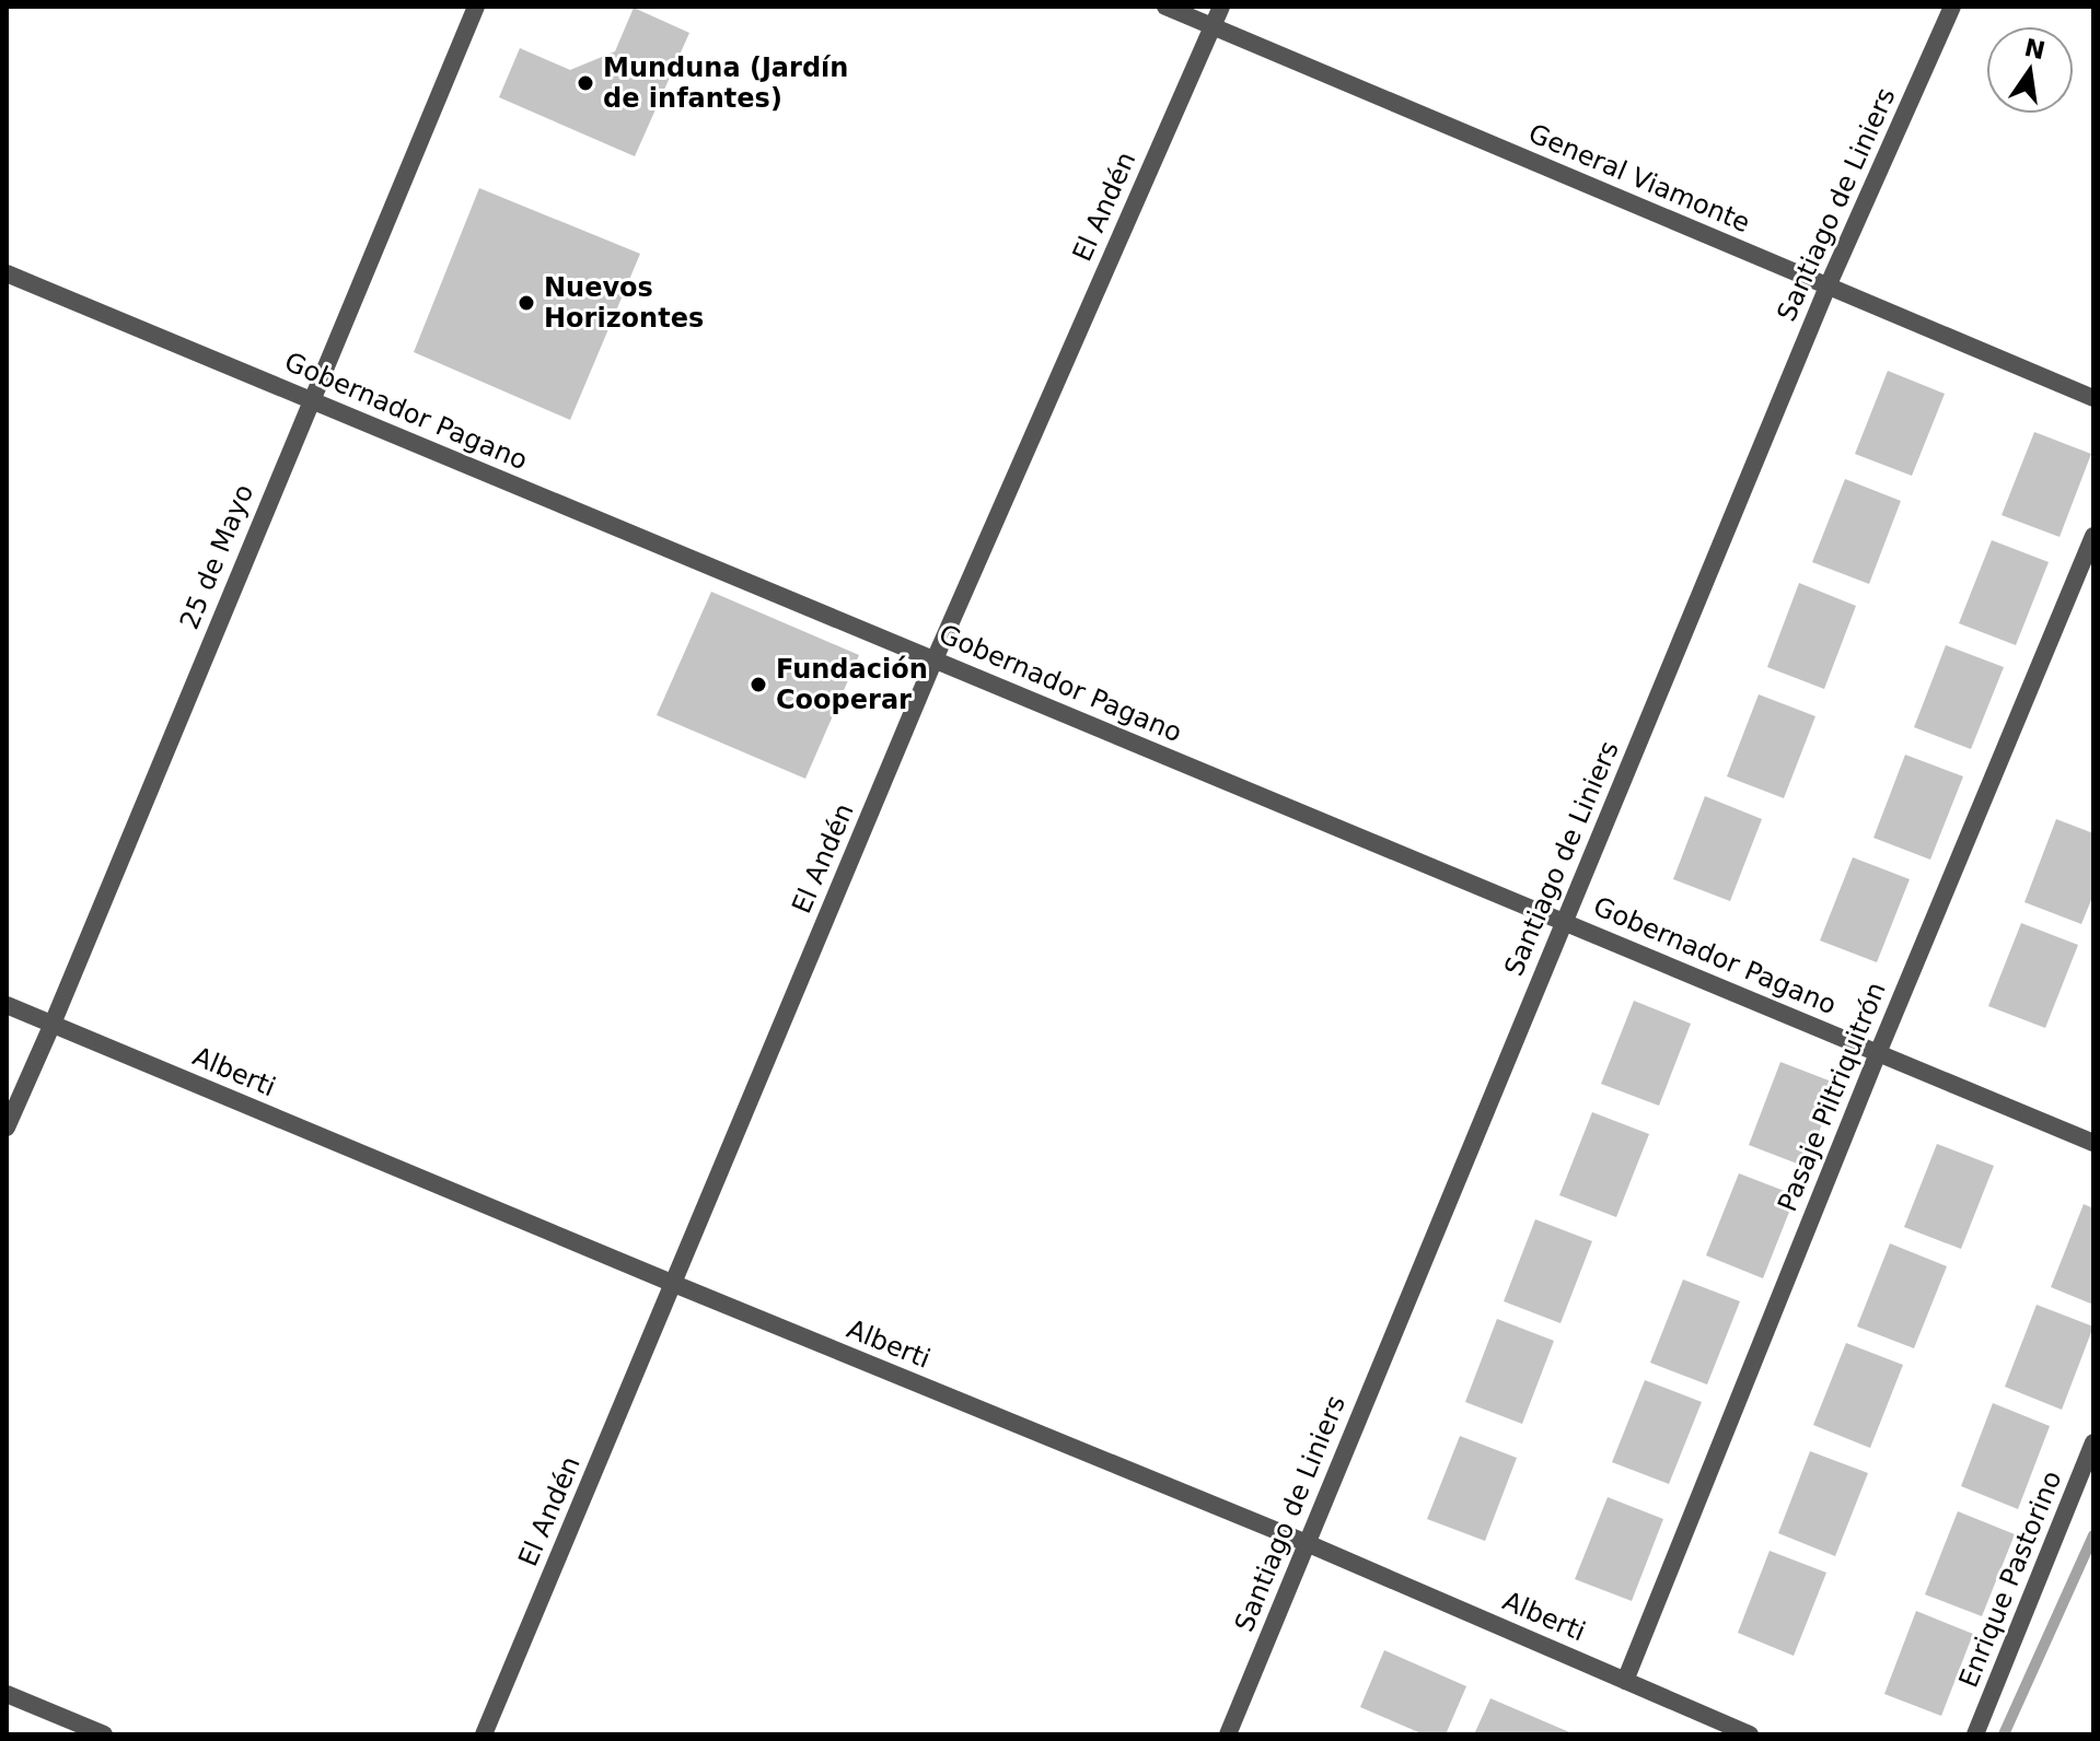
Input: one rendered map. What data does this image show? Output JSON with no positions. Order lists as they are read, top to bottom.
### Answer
{
  "streets": {
    "street": [
      "General Viamonte",
      "Santiago de Liniers",
      "El Andén",
      "Gobernador Pagano",
      "25 de Mayo",
      "Alberti",
      "Pasaje Piltriquitrón",
      "Enrique Pastorino"
    ]
  },
  "crossings": [
    ["General Viamonte", "Santiago de Liniers"],
    ["General Viamonte", "El Andén"],
    ["Santiago de Liniers", "Gobernador Pagano"],
    ["Santiago de Liniers", "Alberti"],
    ["El Andén", "Gobernador Pagano"],
    ["El Andén", "Alberti"],
    ["Gobernador Pagano", "25 de Mayo"],
    ["Gobernador Pagano", "Pasaje Piltriquitrón"],
    ["25 de Mayo", "Alberti"],
    ["Alberti", "Pasaje Piltriquitrón"]
  ],
  "places": ["Munduna (Jardín de infantes)", "Nuevos Horizontes", "Fundación Cooperar"],
  "north": "top"
}
